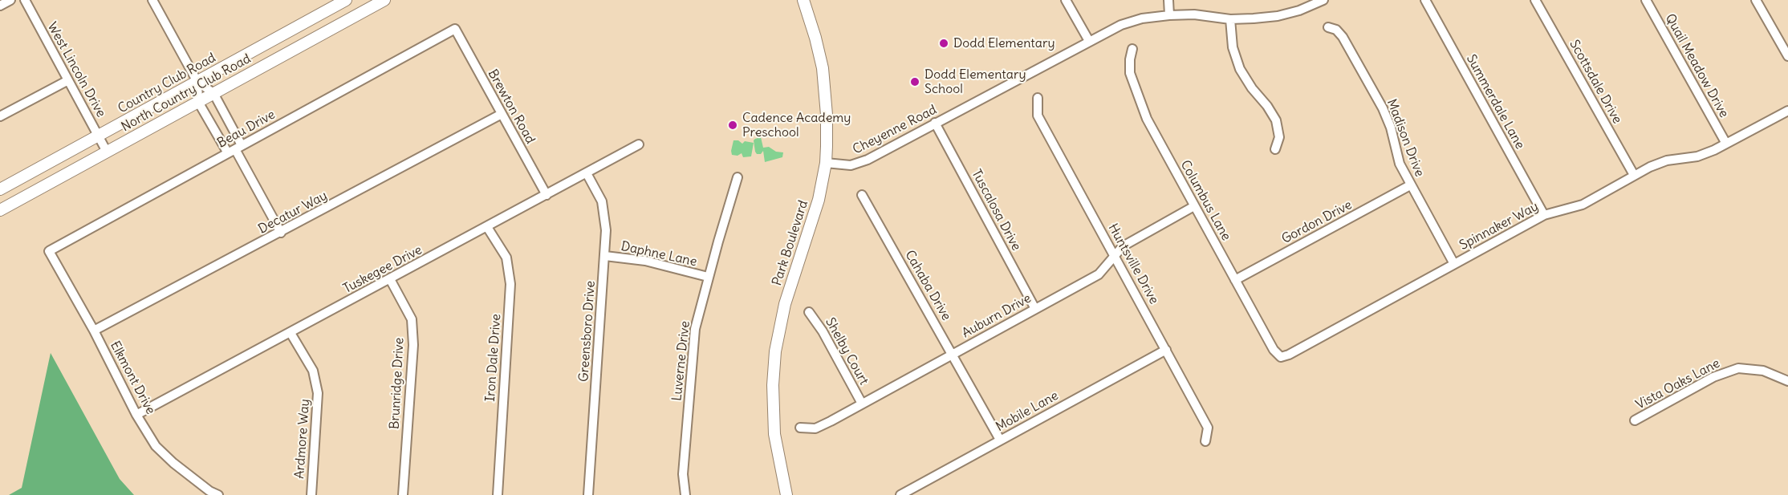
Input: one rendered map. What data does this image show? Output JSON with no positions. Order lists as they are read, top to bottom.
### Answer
{
  "streets": {
    "main road": ["Country Club Road", "North Country Club Road", "Park Boulevard"],
    "street": [
      "Quail Meadow Drive",
      "West Lincoln Drive",
      "Scottsdale Drive",
      "Summerdale Lane",
      "Brewton Road",
      "Beau Drive",
      "Cheyenne Road",
      "Madison Drive",
      "Columbus Lane",
      "Tuscalosa Drive",
      "Decatur Way",
      "Gordon Drive",
      "Spinnaker Way",
      "Daphne Lane",
      "Huntsville Drive",
      "Tuskegee Drive",
      "Cahaba Drive",
      "Auburn Drive",
      "Greensboro Drive",
      "Shelby Court",
      "Iron Dale Drive",
      "Luverne Drive",
      "Elkmont Drive",
      "Brunridge Drive",
      "Vista Oaks Lane",
      "Mobile Lane",
      "Ardmore Way"
    ]
  },
  "crossings": [
    ["Quail Meadow Drive", "Spinnaker Way"],
    ["West Lincoln Drive", "Country Club Road"],
    ["West Lincoln Drive", "North Country Club Road"],
    ["Scottsdale Drive", "Spinnaker Way"],
    ["Summerdale Lane", "Spinnaker Way"],
    ["Brewton Road", "Beau Drive"],
    ["Brewton Road", "Decatur Way"],
    ["Brewton Road", "Tuskegee Drive"],
    ["Beau Drive", "Elkmont Drive"],
    ["Cheyenne Road", "Tuscalosa Drive"],
    ["Cheyenne Road", "Park Boulevard"],
    ["Madison Drive", "Gordon Drive"],
    ["Madison Drive", "Spinnaker Way"],
    ["Columbus Lane", "Gordon Drive"],
    ["Columbus Lane", "Spinnaker Way"],
    ["Columbus Lane", "Auburn Drive"],
    ["Tuscalosa Drive", "Auburn Drive"],
    ["Decatur Way", "Elkmont Drive"],
    ["Daphne Lane", "Greensboro Drive"],
    ["Daphne Lane", "Luverne Drive"],
    ["Huntsville Drive", "Auburn Drive"],
    ["Huntsville Drive", "Mobile Lane"],
    ["Tuskegee Drive", "Greensboro Drive"],
    ["Tuskegee Drive", "Iron Dale Drive"],
    ["Tuskegee Drive", "Elkmont Drive"],
    ["Tuskegee Drive", "Brunridge Drive"],
    ["Tuskegee Drive", "Ardmore Way"],
    ["Cahaba Drive", "Auburn Drive"],
    ["Cahaba Drive", "Mobile Lane"],
    ["Auburn Drive", "Shelby Court"]
  ],
  "places": ["Dodd Elementary", "Dodd Elementary School", "Cadence Academy Preschool"]
}
